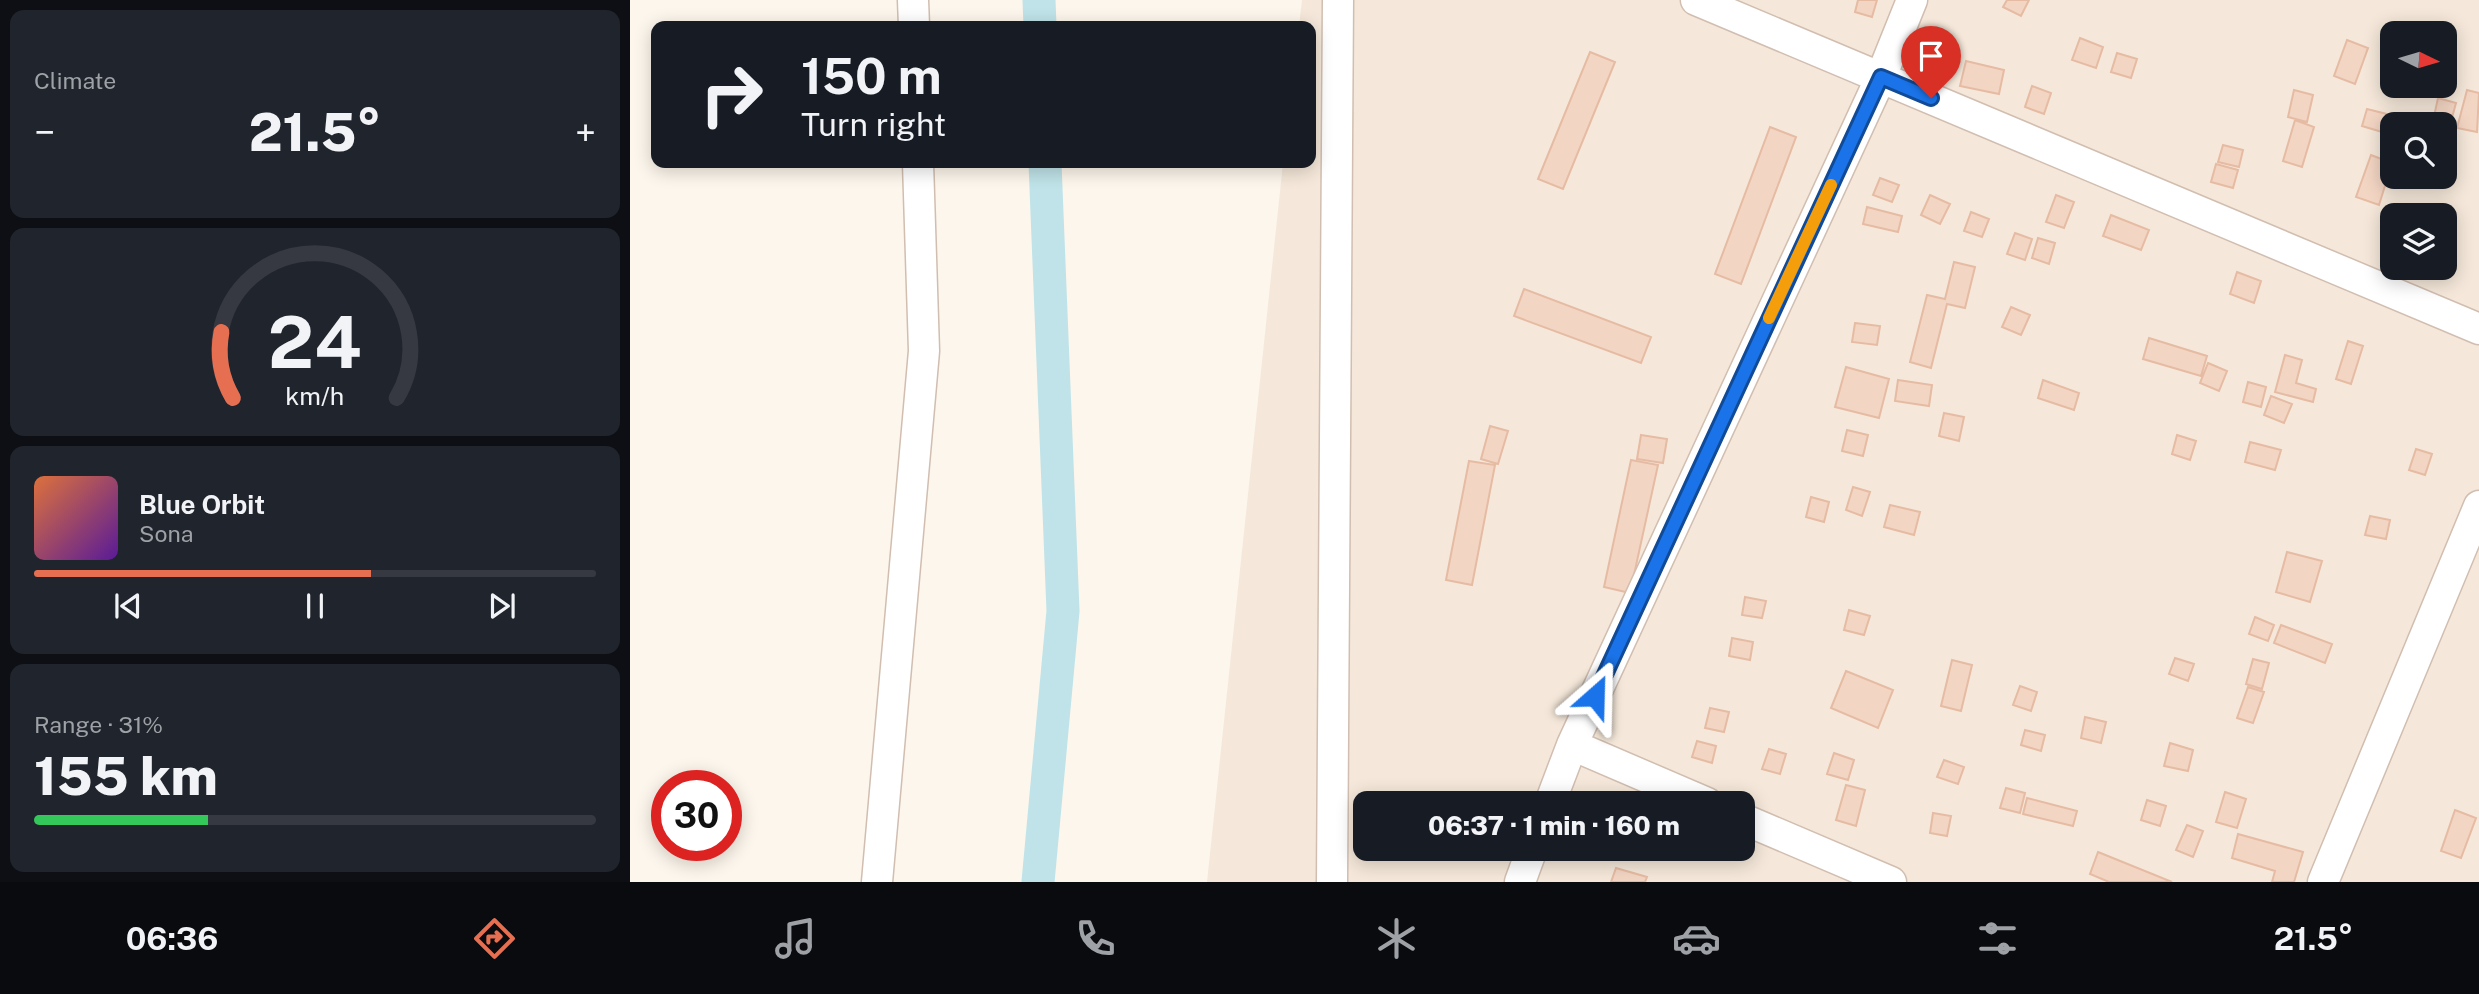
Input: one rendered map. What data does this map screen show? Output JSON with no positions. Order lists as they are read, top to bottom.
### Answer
{
  "north": "right",
  "page": {
    "tile": [
      "Climate",
      ["Range · 31%", "155 km"]
    ],
    "turn": ["150 m", "Turn right"],
    "heat": ["−", "21.5°", "+"],
    "song": ["Blue Orbit", "Sona"],
    "limit": "30",
    "trip": "06:37 · 1 min · 160 m",
    "tabs": ["06:36", "21.5°"],
    "gauge": ["24", "km/h"]
  }
}
